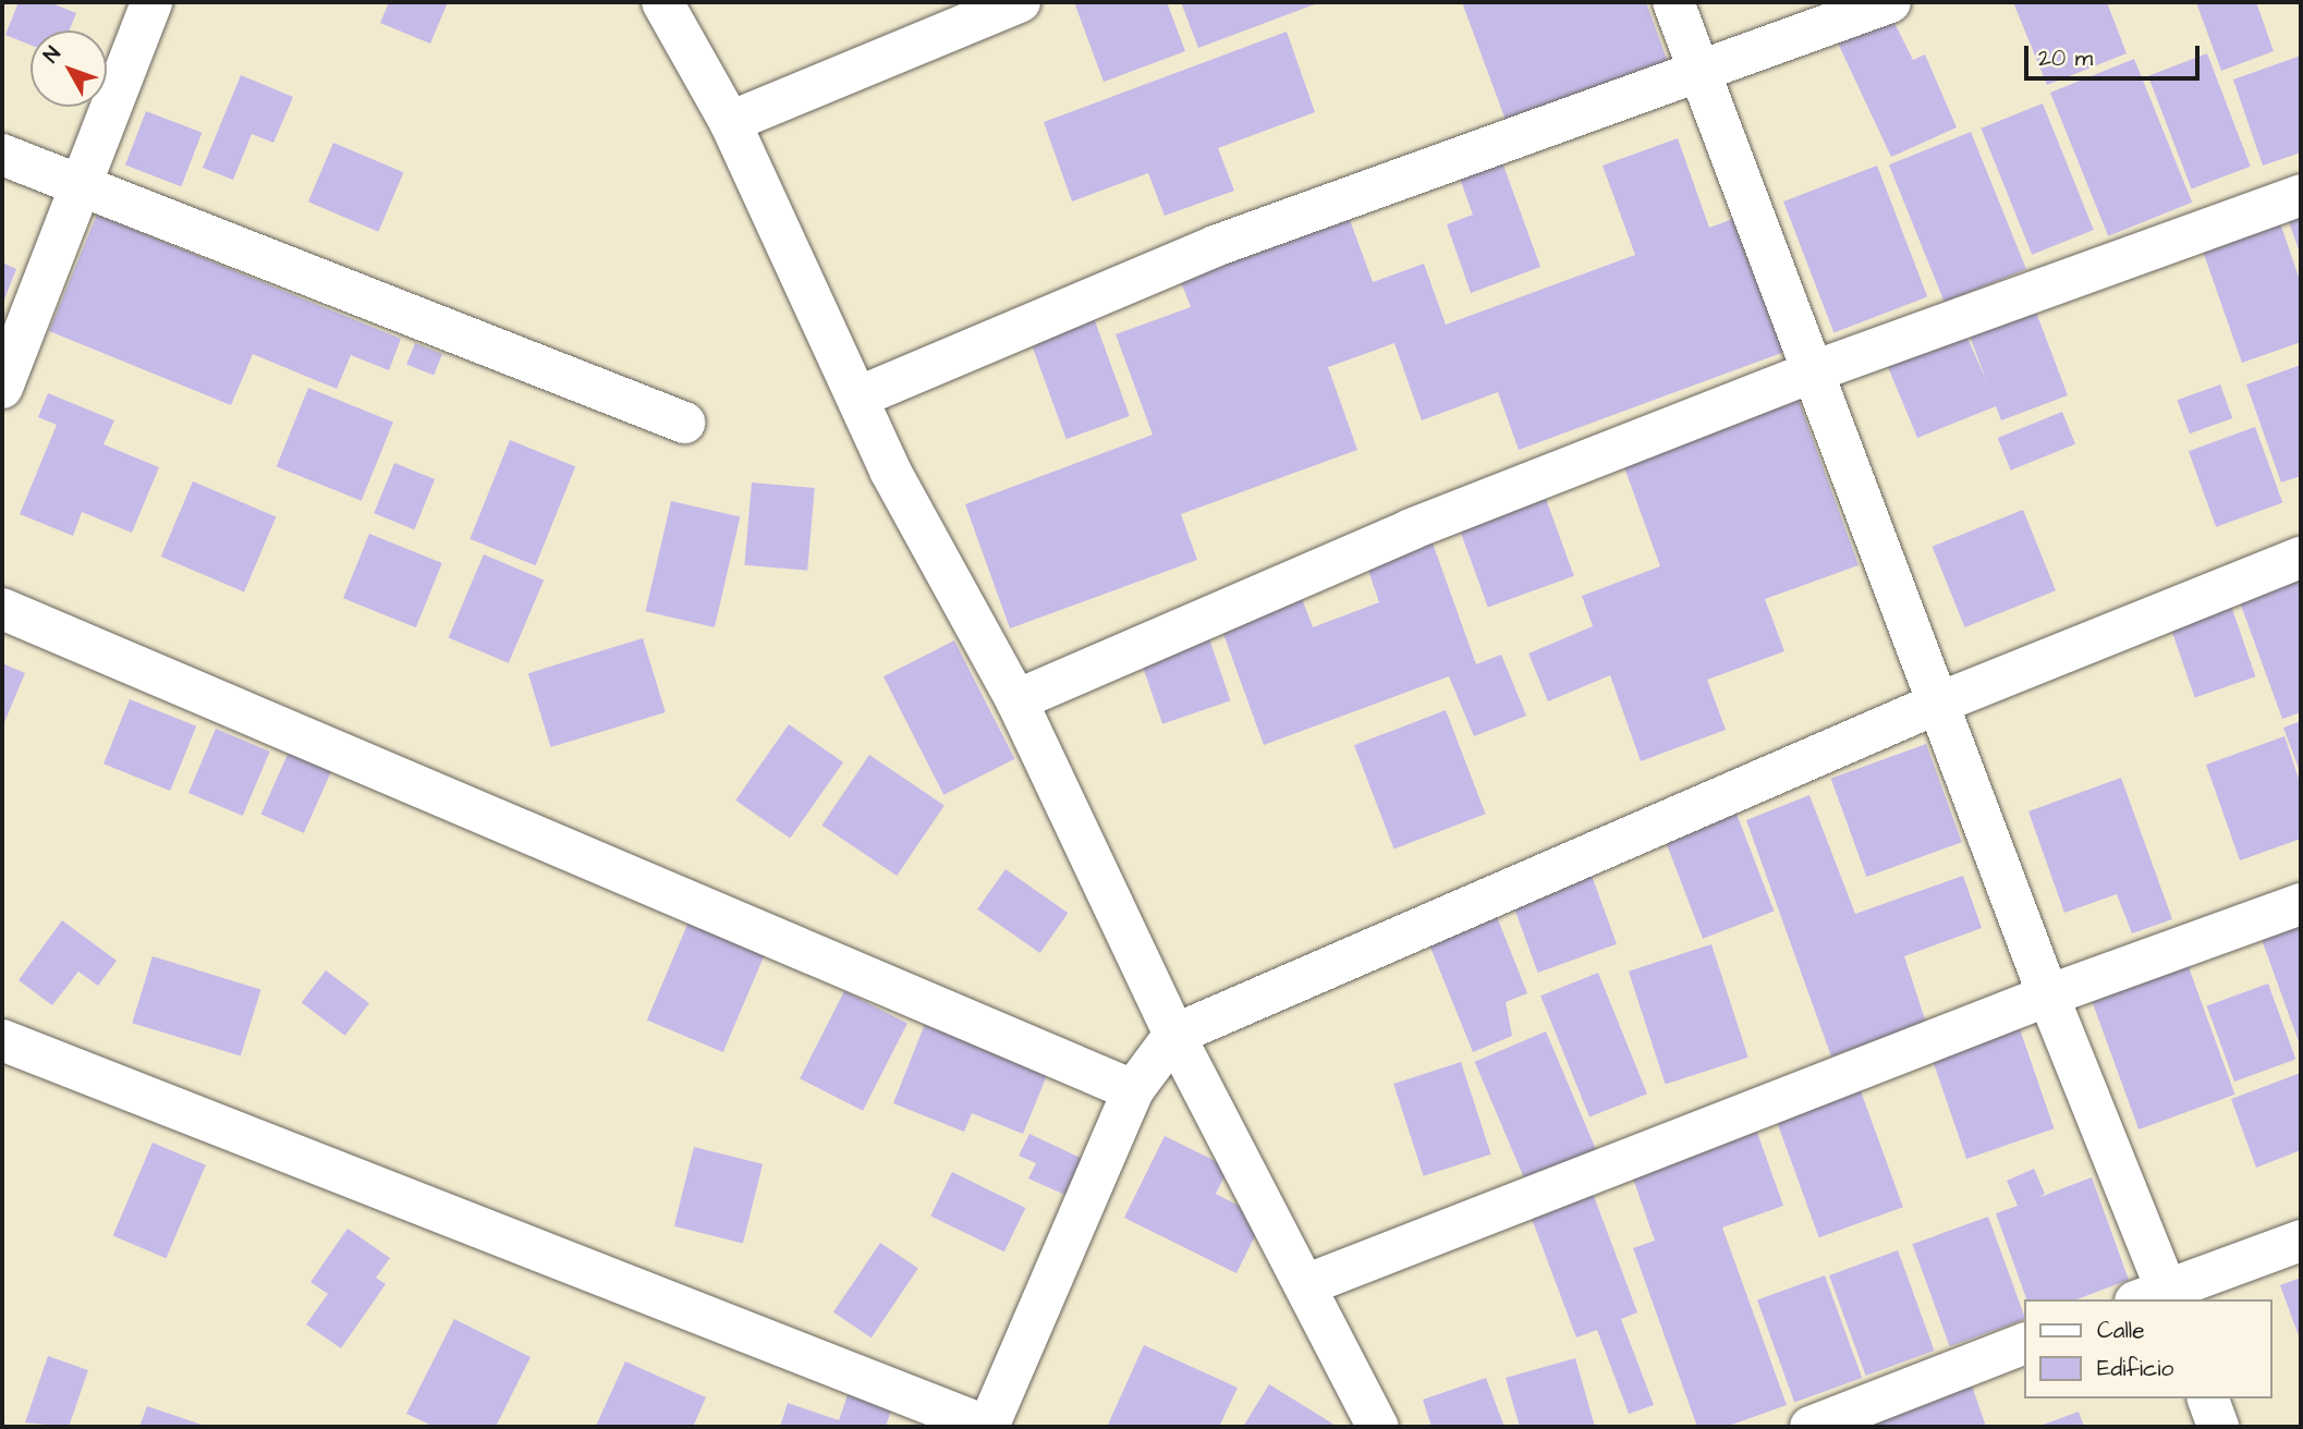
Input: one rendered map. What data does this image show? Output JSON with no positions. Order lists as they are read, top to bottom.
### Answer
{
  "legend": ["Calle", "Edificio"],
  "scale_bar": "20 m",
  "north": "top left"
}
